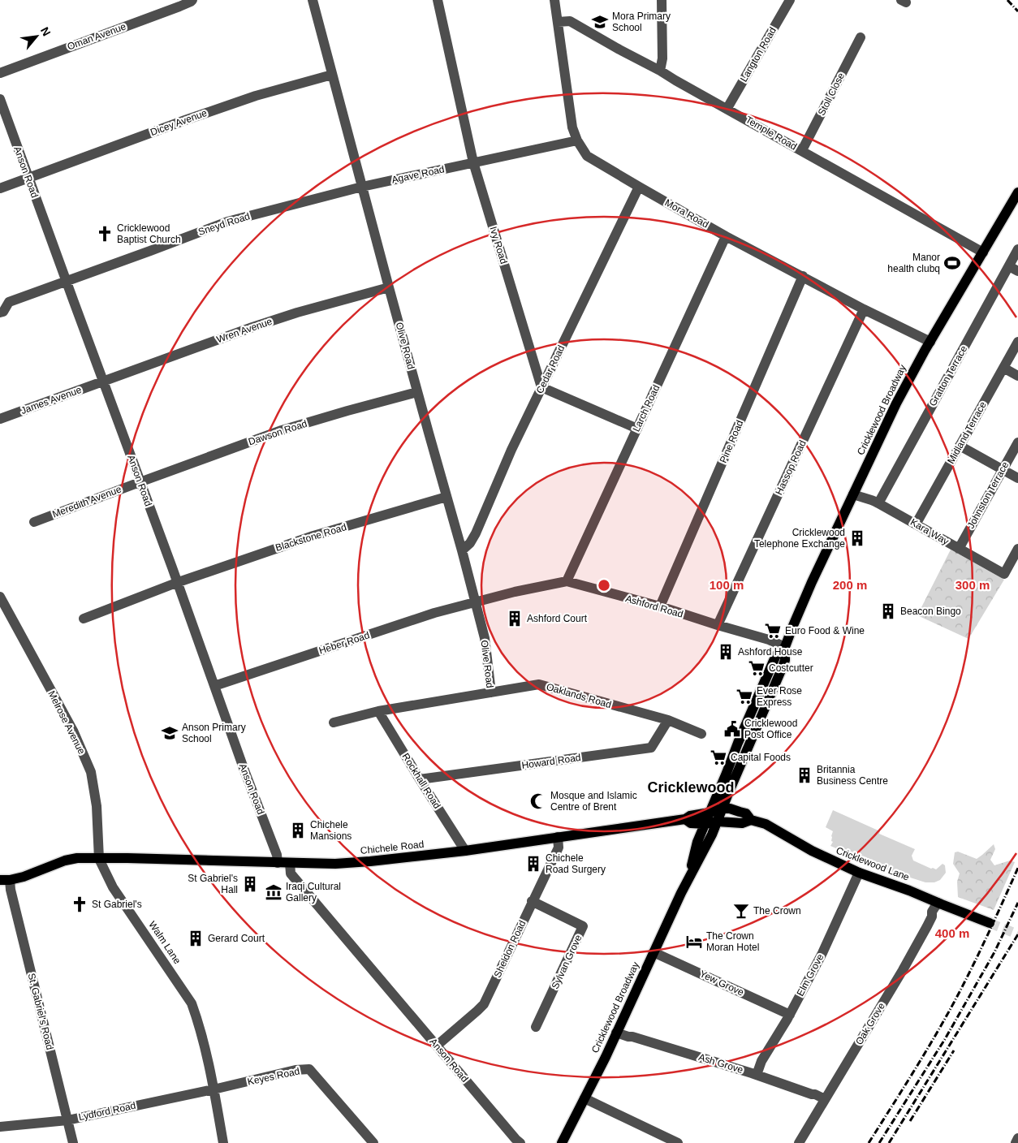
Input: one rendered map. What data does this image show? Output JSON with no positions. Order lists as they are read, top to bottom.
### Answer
{
  "streets": {
    "main road": ["Cricklewood Broadway", "Chichele Road", "Cricklewood Lane"],
    "street": [
      "Oman Avenue",
      "Langton Road",
      "Stoll Close",
      "Dicey Avenue",
      "Temple Road",
      "Anson Road",
      "Agave Road",
      "Mora Road",
      "Sneyd Road",
      "Ivy Road",
      "Wren Avenue",
      "Olive Road",
      "Cedar Road",
      "Gratton Terrace",
      "James Avenue",
      "Larch Road",
      "Dawson Road",
      "Midland Terrace",
      "Pine Road",
      "Hassop Road",
      "Johnston Terrace",
      "Meredith Avenue",
      "Kara Way",
      "Blackstone Road",
      "Ashford Road",
      "Heber Road",
      "Oaklands Road",
      "Melrose Avenue",
      "Howard Road",
      "Rockhall Road",
      "Walm Lane",
      "Sheldon Road",
      "Sylvan Grove",
      "Elm Grove",
      "Yew Grove",
      "St. Gabriel's Road",
      "Oak Grove",
      "Ash Grove",
      "Keyes Road",
      "Lydford Road"
    ]
  },
  "crossings": [
    ["Langton Road", "Temple Road"],
    ["Stoll Close", "Temple Road"],
    ["Dicey Avenue", "Anson Road"],
    ["Dicey Avenue", "Olive Road"],
    ["Temple Road", "Mora Road"],
    ["Temple Road", "Cricklewood Broadway"],
    ["Anson Road", "Sneyd Road"],
    ["Anson Road", "Wren Avenue"],
    ["Anson Road", "James Avenue"],
    ["Anson Road", "Dawson Road"],
    ["Anson Road", "Meredith Avenue"],
    ["Anson Road", "Blackstone Road"],
    ["Anson Road", "Heber Road"],
    ["Anson Road", "Chichele Road"],
    ["Anson Road", "Sheldon Road"],
    ["Agave Road", "Mora Road"],
    ["Agave Road", "Sneyd Road"],
    ["Agave Road", "Ivy Road"],
    ["Agave Road", "Olive Road"],
    ["Mora Road", "Cedar Road"],
    ["Mora Road", "Larch Road"],
    ["Mora Road", "Cricklewood Broadway"],
    ["Mora Road", "Pine Road"],
    ["Mora Road", "Hassop Road"],
    ["Sneyd Road", "Olive Road"],
    ["Ivy Road", "Cedar Road"],
    ["Wren Avenue", "Olive Road"],
    ["Wren Avenue", "James Avenue"],
    ["Olive Road", "Cedar Road"],
    ["Olive Road", "Dawson Road"],
    ["Olive Road", "Blackstone Road"],
    ["Olive Road", "Ashford Road"],
    ["Olive Road", "Heber Road"],
    ["Olive Road", "Oaklands Road"],
    ["Gratton Terrace", "Kara Way"],
    ["Larch Road", "Ashford Road"],
    ["Cricklewood Broadway", "Kara Way"],
    ["Cricklewood Broadway", "Ashford Road"],
    ["Cricklewood Broadway", "Chichele Road"],
    ["Cricklewood Broadway", "Cricklewood Lane"],
    ["Cricklewood Broadway", "Yew Grove"],
    ["Cricklewood Broadway", "Ash Grove"],
    ["Dawson Road", "Meredith Avenue"],
    ["Midland Terrace", "Kara Way"],
    ["Pine Road", "Ashford Road"],
    ["Hassop Road", "Ashford Road"],
    ["Johnston Terrace", "Kara Way"],
    ["Ashford Road", "Heber Road"],
    ["Oaklands Road", "Howard Road"],
    ["Oaklands Road", "Rockhall Road"],
    ["Melrose Avenue", "Chichele Road"],
    ["Melrose Avenue", "Walm Lane"],
    ["Howard Road", "Rockhall Road"],
    ["Rockhall Road", "Chichele Road"],
    ["Chichele Road", "Cricklewood Lane"],
    ["Chichele Road", "Walm Lane"],
    ["Chichele Road", "Sheldon Road"],
    ["Cricklewood Lane", "Elm Grove"],
    ["Cricklewood Lane", "Oak Grove"],
    ["Walm Lane", "Keyes Road"],
    ["Walm Lane", "Lydford Road"],
    ["Sheldon Road", "Sylvan Grove"],
    ["Elm Grove", "Yew Grove"],
    ["Elm Grove", "Ash Grove"],
    ["St. Gabriel's Road", "Lydford Road"],
    ["Oak Grove", "Ash Grove"],
    ["Keyes Road", "Lydford Road"]
  ],
  "districts": ["Cricklewood"],
  "places": {
    "school or university": ["Mora Primary School", "Anson Primary School"],
    "church": ["Cricklewood Baptist Church", "St Gabriel's"],
    "sports": ["Manor health clubq"],
    "building": [
      "Cricklewood Telephone Exchange",
      "Beacon Bingo",
      "Ashford Court",
      "Ashford House",
      "Britannia Business Centre",
      "Chichele Mansions",
      "Chichele Road Surgery",
      "St Gabriel's Hall",
      "Gerard Court"
    ],
    "supermarket": [
      "Euro Food & Wine",
      "Costcutter",
      "Ever Rose Express",
      "Capital Foods"
    ],
    "public building": ["Cricklewood Post Office"],
    "mosque": ["Mosque and Islamic Centre of Brent"],
    "museum": ["Iraqi Cultural Gallery"],
    "bar": ["The Crown"],
    "hotel": ["The Crown Moran Hotel"]
  },
  "north": "top right",
  "rings": [
    "100 m",
    "200 m",
    "300 m",
    "400 m"
  ]
}
